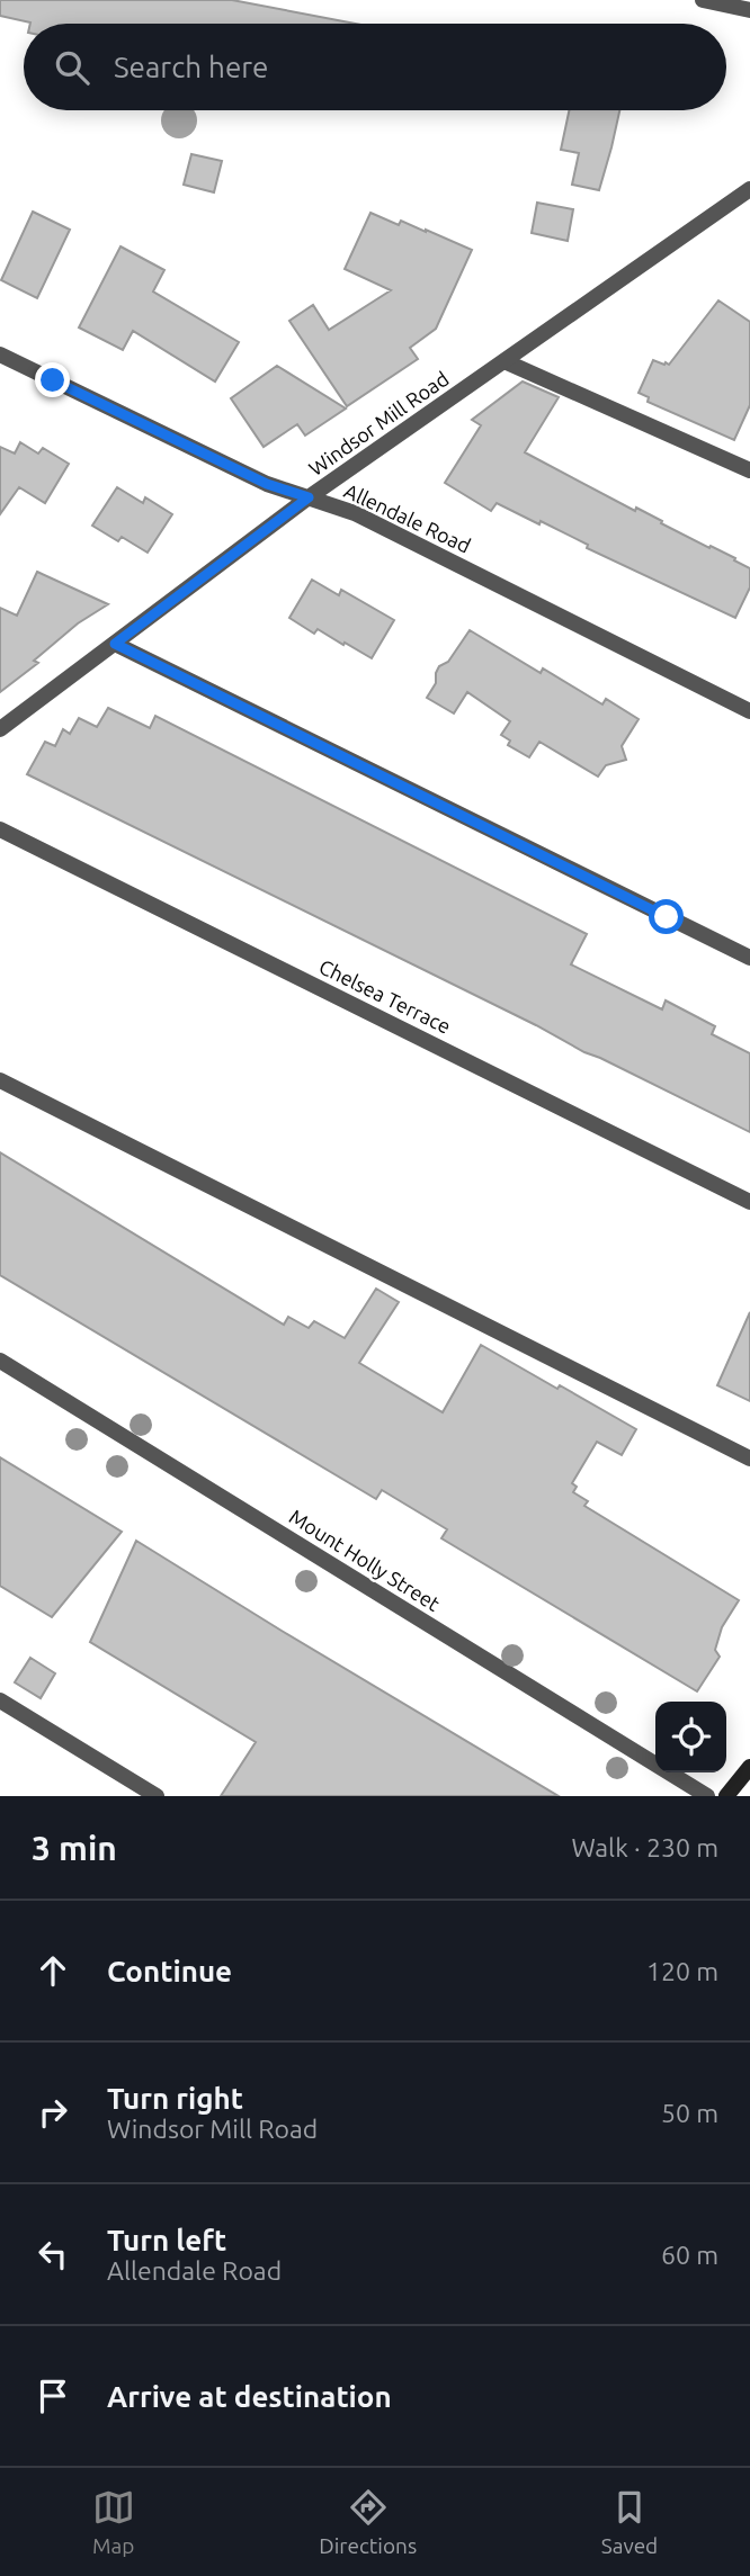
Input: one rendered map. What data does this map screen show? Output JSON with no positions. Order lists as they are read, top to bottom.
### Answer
{
  "streets": {
    "street": [
      "Windsor Mill Road",
      "Allendale Road",
      "Chelsea Terrace",
      "Mount Holly Street"
    ]
  },
  "crossings": [
    ["Windsor Mill Road", "Allendale Road"]
  ],
  "page": {
    "search": "Search here",
    "heading": ["3 min", "Walk · 230 m"],
    "list": [
      ["Continue", "120 m"],
      ["Turn right", "Windsor Mill Road", "50 m"],
      ["Turn left", "Allendale Road", "60 m"],
      "Arrive at destination"
    ],
    "nav": ["Map", "Directions", "Saved"]
  }
}
